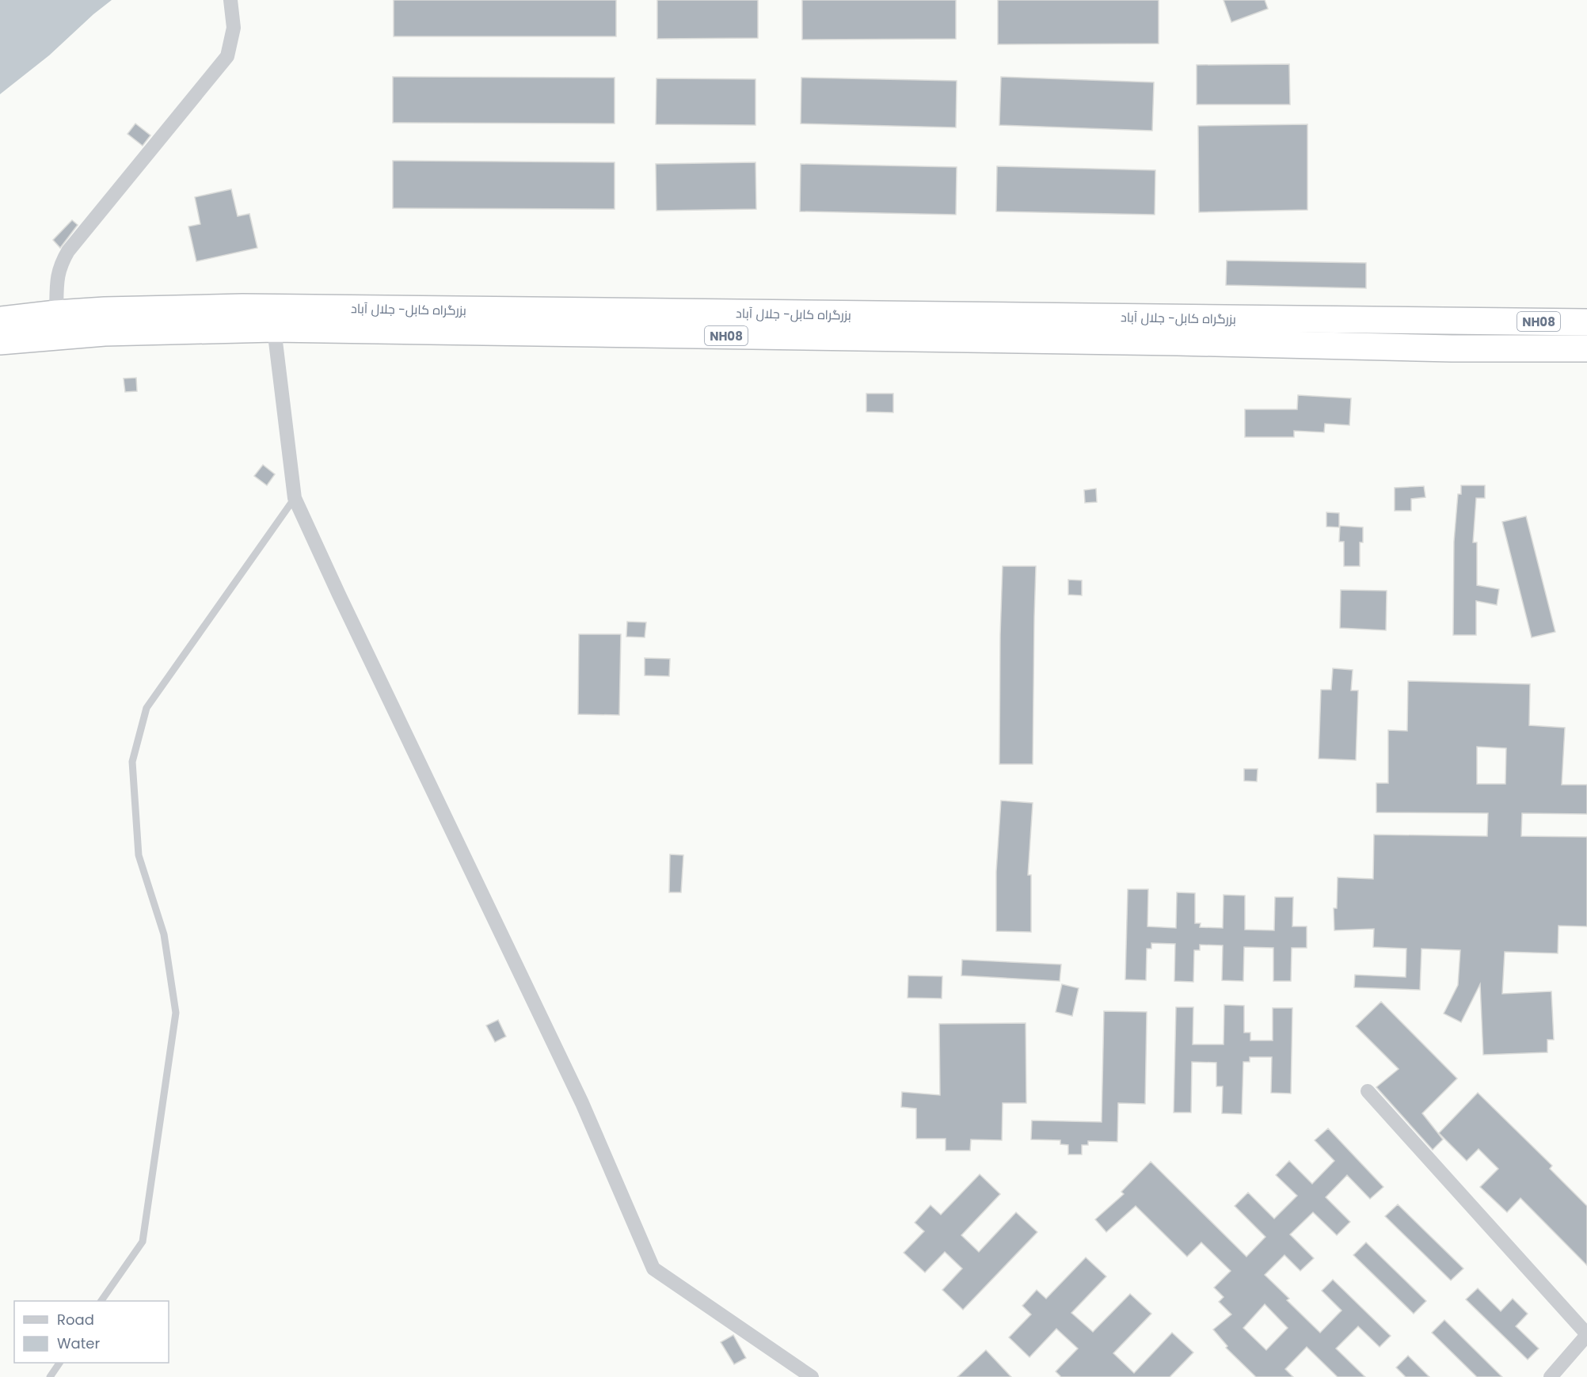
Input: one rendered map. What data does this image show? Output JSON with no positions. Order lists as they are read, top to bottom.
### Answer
{
  "streets": {
    "highway": ["بزرگراه کابل- جلال آباد", "NH08"]
  },
  "legend": ["Road", "Water"]
}
